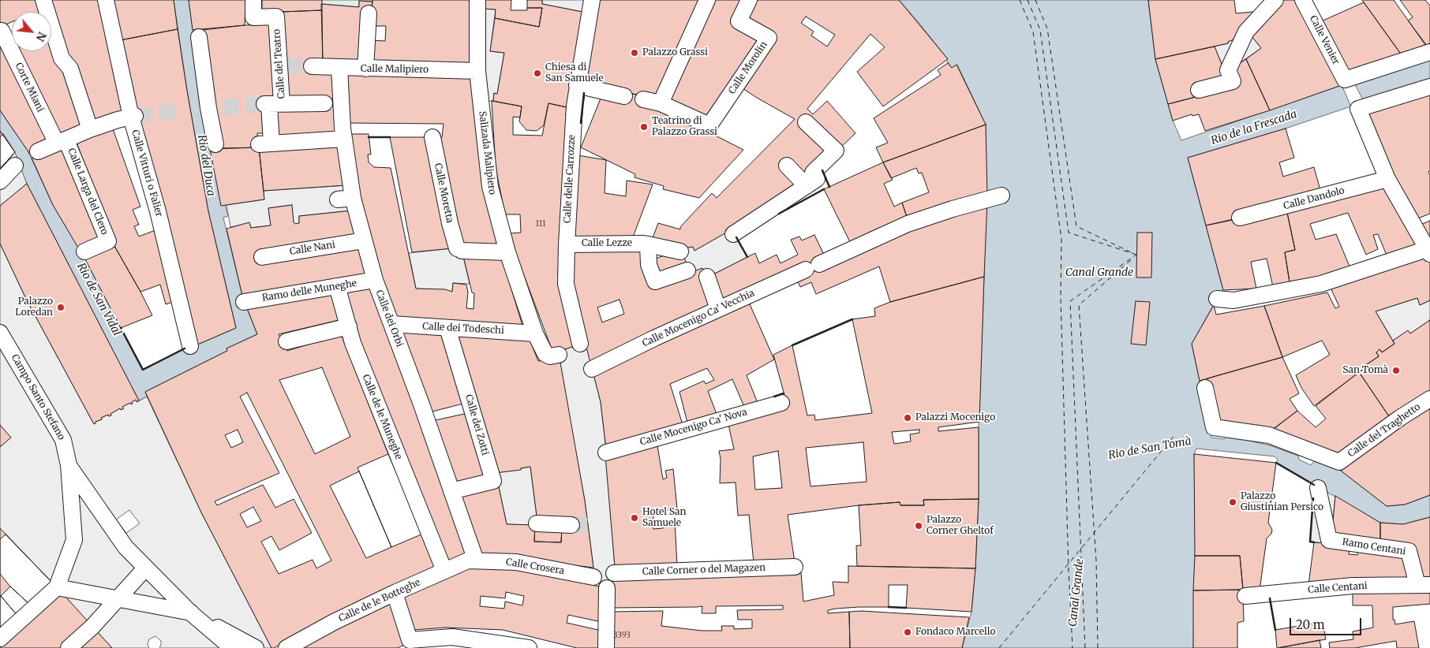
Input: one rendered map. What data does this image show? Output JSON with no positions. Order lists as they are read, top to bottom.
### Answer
{
  "streets": {
    "street": [
      "Calle Venier",
      "Calle del Teatro",
      "Calle Morolin",
      "Calle Malipiero",
      "Corte Miani",
      "Salizada Malipiero",
      "Calle Vitturi o Falier",
      "Calle delle Carrozze",
      "Calle Larga del Clero",
      "Calle Moretta",
      "Calle Dandolo",
      "Calle Lezze",
      "Calle Nani",
      "Ramo delle Muneghe",
      "Calle dei Orbi",
      "Calle Mocenigo Ca' Vecchia",
      "Calle dei Todeschi",
      "Campo Santo Stefano",
      "Calle de le Muneghe",
      "Calle dei Zotti",
      "Calle Mocenigo Ca' Nova",
      "Calle del Traghetto",
      "Ramo Centani",
      "Calle Crosera",
      "Calle Corner o del Magazen",
      "Calle Centani",
      "Calle de le Botteghe"
    ]
  },
  "crossings": [
    ["Calle del Teatro", "Calle dei Orbi"],
    ["Calle Malipiero", "Salizada Malipiero"],
    ["Calle Malipiero", "Calle dei Orbi"],
    ["Corte Miani", "Calle Larga del Clero"],
    ["Salizada Malipiero", "Calle Moretta"],
    ["Salizada Malipiero", "Calle dei Todeschi"],
    ["Calle delle Carrozze", "Calle Lezze"],
    ["Calle Nani", "Calle dei Orbi"],
    ["Ramo delle Muneghe", "Calle dei Orbi"],
    ["Ramo delle Muneghe", "Calle de le Muneghe"],
    ["Calle dei Orbi", "Calle dei Todeschi"],
    ["Calle dei Orbi", "Calle dei Zotti"],
    ["Calle dei Orbi", "Calle Crosera"],
    ["Calle dei Orbi", "Calle de le Botteghe"],
    ["Calle dei Todeschi", "Calle dei Zotti"],
    ["Calle de le Muneghe", "Calle de le Botteghe"],
    ["Ramo Centani", "Calle Centani"],
    ["Calle Crosera", "Calle de le Botteghe"]
  ],
  "water": [
    "Rio de la Frescada",
    "Rio del Duca",
    "Canal Grande",
    "Rio de San Vidal",
    "Rio de San Tomà"
  ],
  "places": [
    "Palazzo Grassi",
    "Chiesa di San Samuele",
    "Teatrino di Palazzo Grassi",
    "Palazzo Loredan",
    "San Tomà",
    "Palazzi Mocenigo",
    "Palazzo Giustinian Persico",
    "Hotel San Samuele",
    "Palazzo Corner Gheltof",
    "Fondaco Marcello"
  ],
  "house_numbers": ["111", "3393"],
  "scale_bar": "20 m",
  "north": "bottom right"
}
